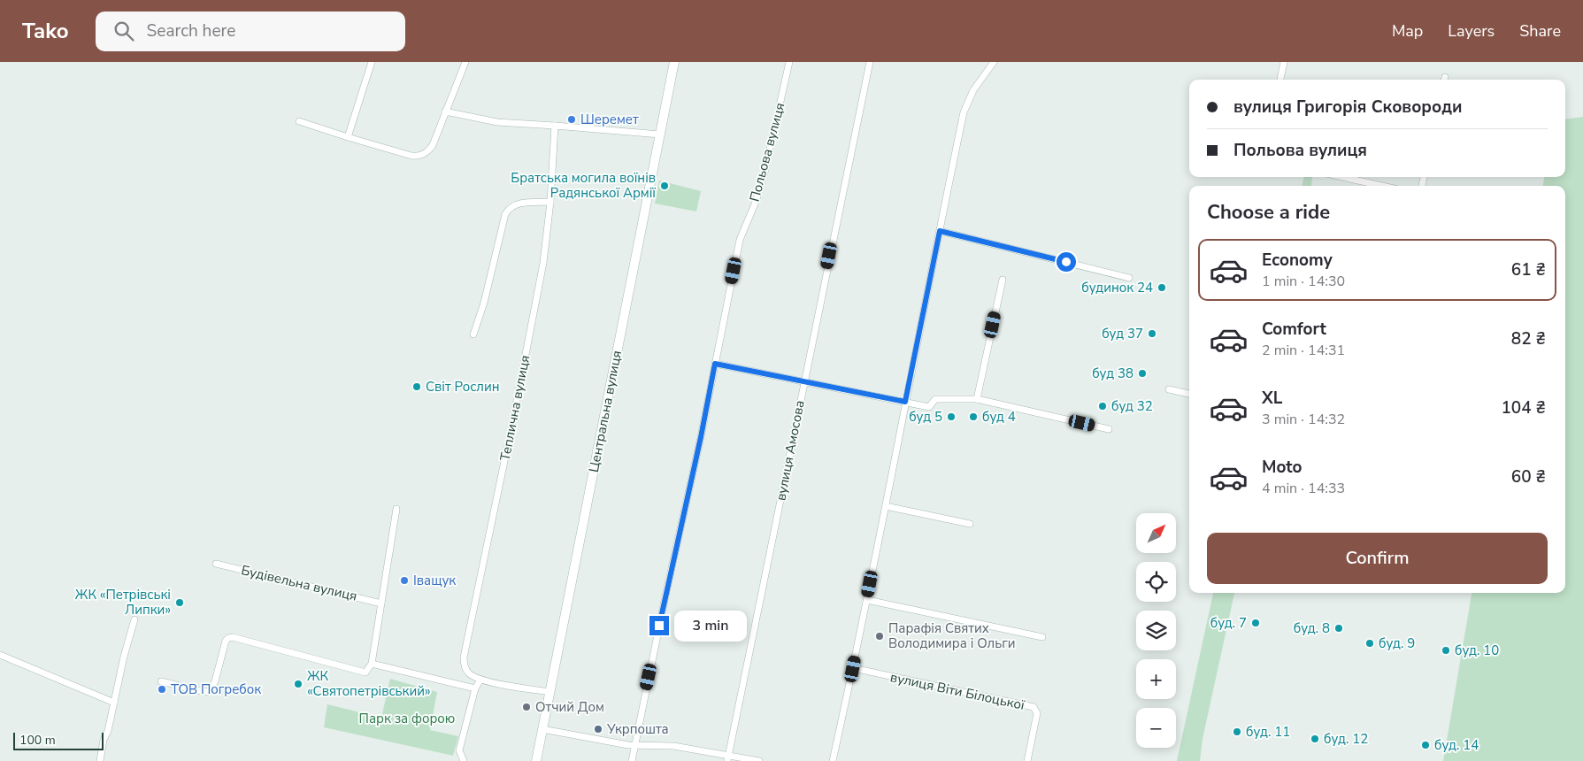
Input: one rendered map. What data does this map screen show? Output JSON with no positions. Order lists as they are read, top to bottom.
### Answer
{
  "streets": {
    "main road": ["Центральна вулиця"],
    "street": [
      "Польова вулиця",
      "Теплична вулиця",
      "вулиця Амосова",
      "Будівельна вулиця",
      "вулиця Віти Білоцької"
    ]
  },
  "parks": ["Парк за форою"],
  "places": [
    "Шеремет",
    "Братська могила воїнів Радянської Армії",
    "будинок 24",
    "буд 37",
    "буд 38",
    "Світ Рослин",
    "буд 32",
    "буд 5",
    "буд 4",
    "Іващук",
    "ЖК «Петрівські Липки»",
    "буд. 7",
    "буд. 8",
    "Парафія Святих Володимира і Ольги",
    "буд. 9",
    "буд. 10",
    "ЖК «Святопетрівський»",
    "ТОВ Погребок",
    "Отчий Дом",
    "Укрпошта",
    "буд. 11",
    "буд. 12",
    "буд. 14"
  ],
  "scale_bar": "100 m",
  "north": "top right",
  "page": {
    "header": "Tako",
    "search": "Search here",
    "nav": ["Map", "Layers", "Share"],
    "banner": ["вулиця Григорія Сковороди", "Польова вулиця"],
    "heading": "Choose a ride",
    "list": [
      {
        "name": "Economy",
        "note": "1 min · 14:30",
        "value": "61 ₴"
      },
      {
        "name": "Comfort",
        "note": "2 min · 14:31",
        "value": "82 ₴"
      },
      {
        "name": "XL",
        "note": "3 min · 14:32",
        "value": "104 ₴"
      },
      {
        "name": "Moto",
        "note": "4 min · 14:33",
        "value": "60 ₴"
      }
    ],
    "map_buttons": ["+", "−"],
    "buttons": "Confirm",
    "bubble": "3 min",
    "scale": "100 m"
  }
}
